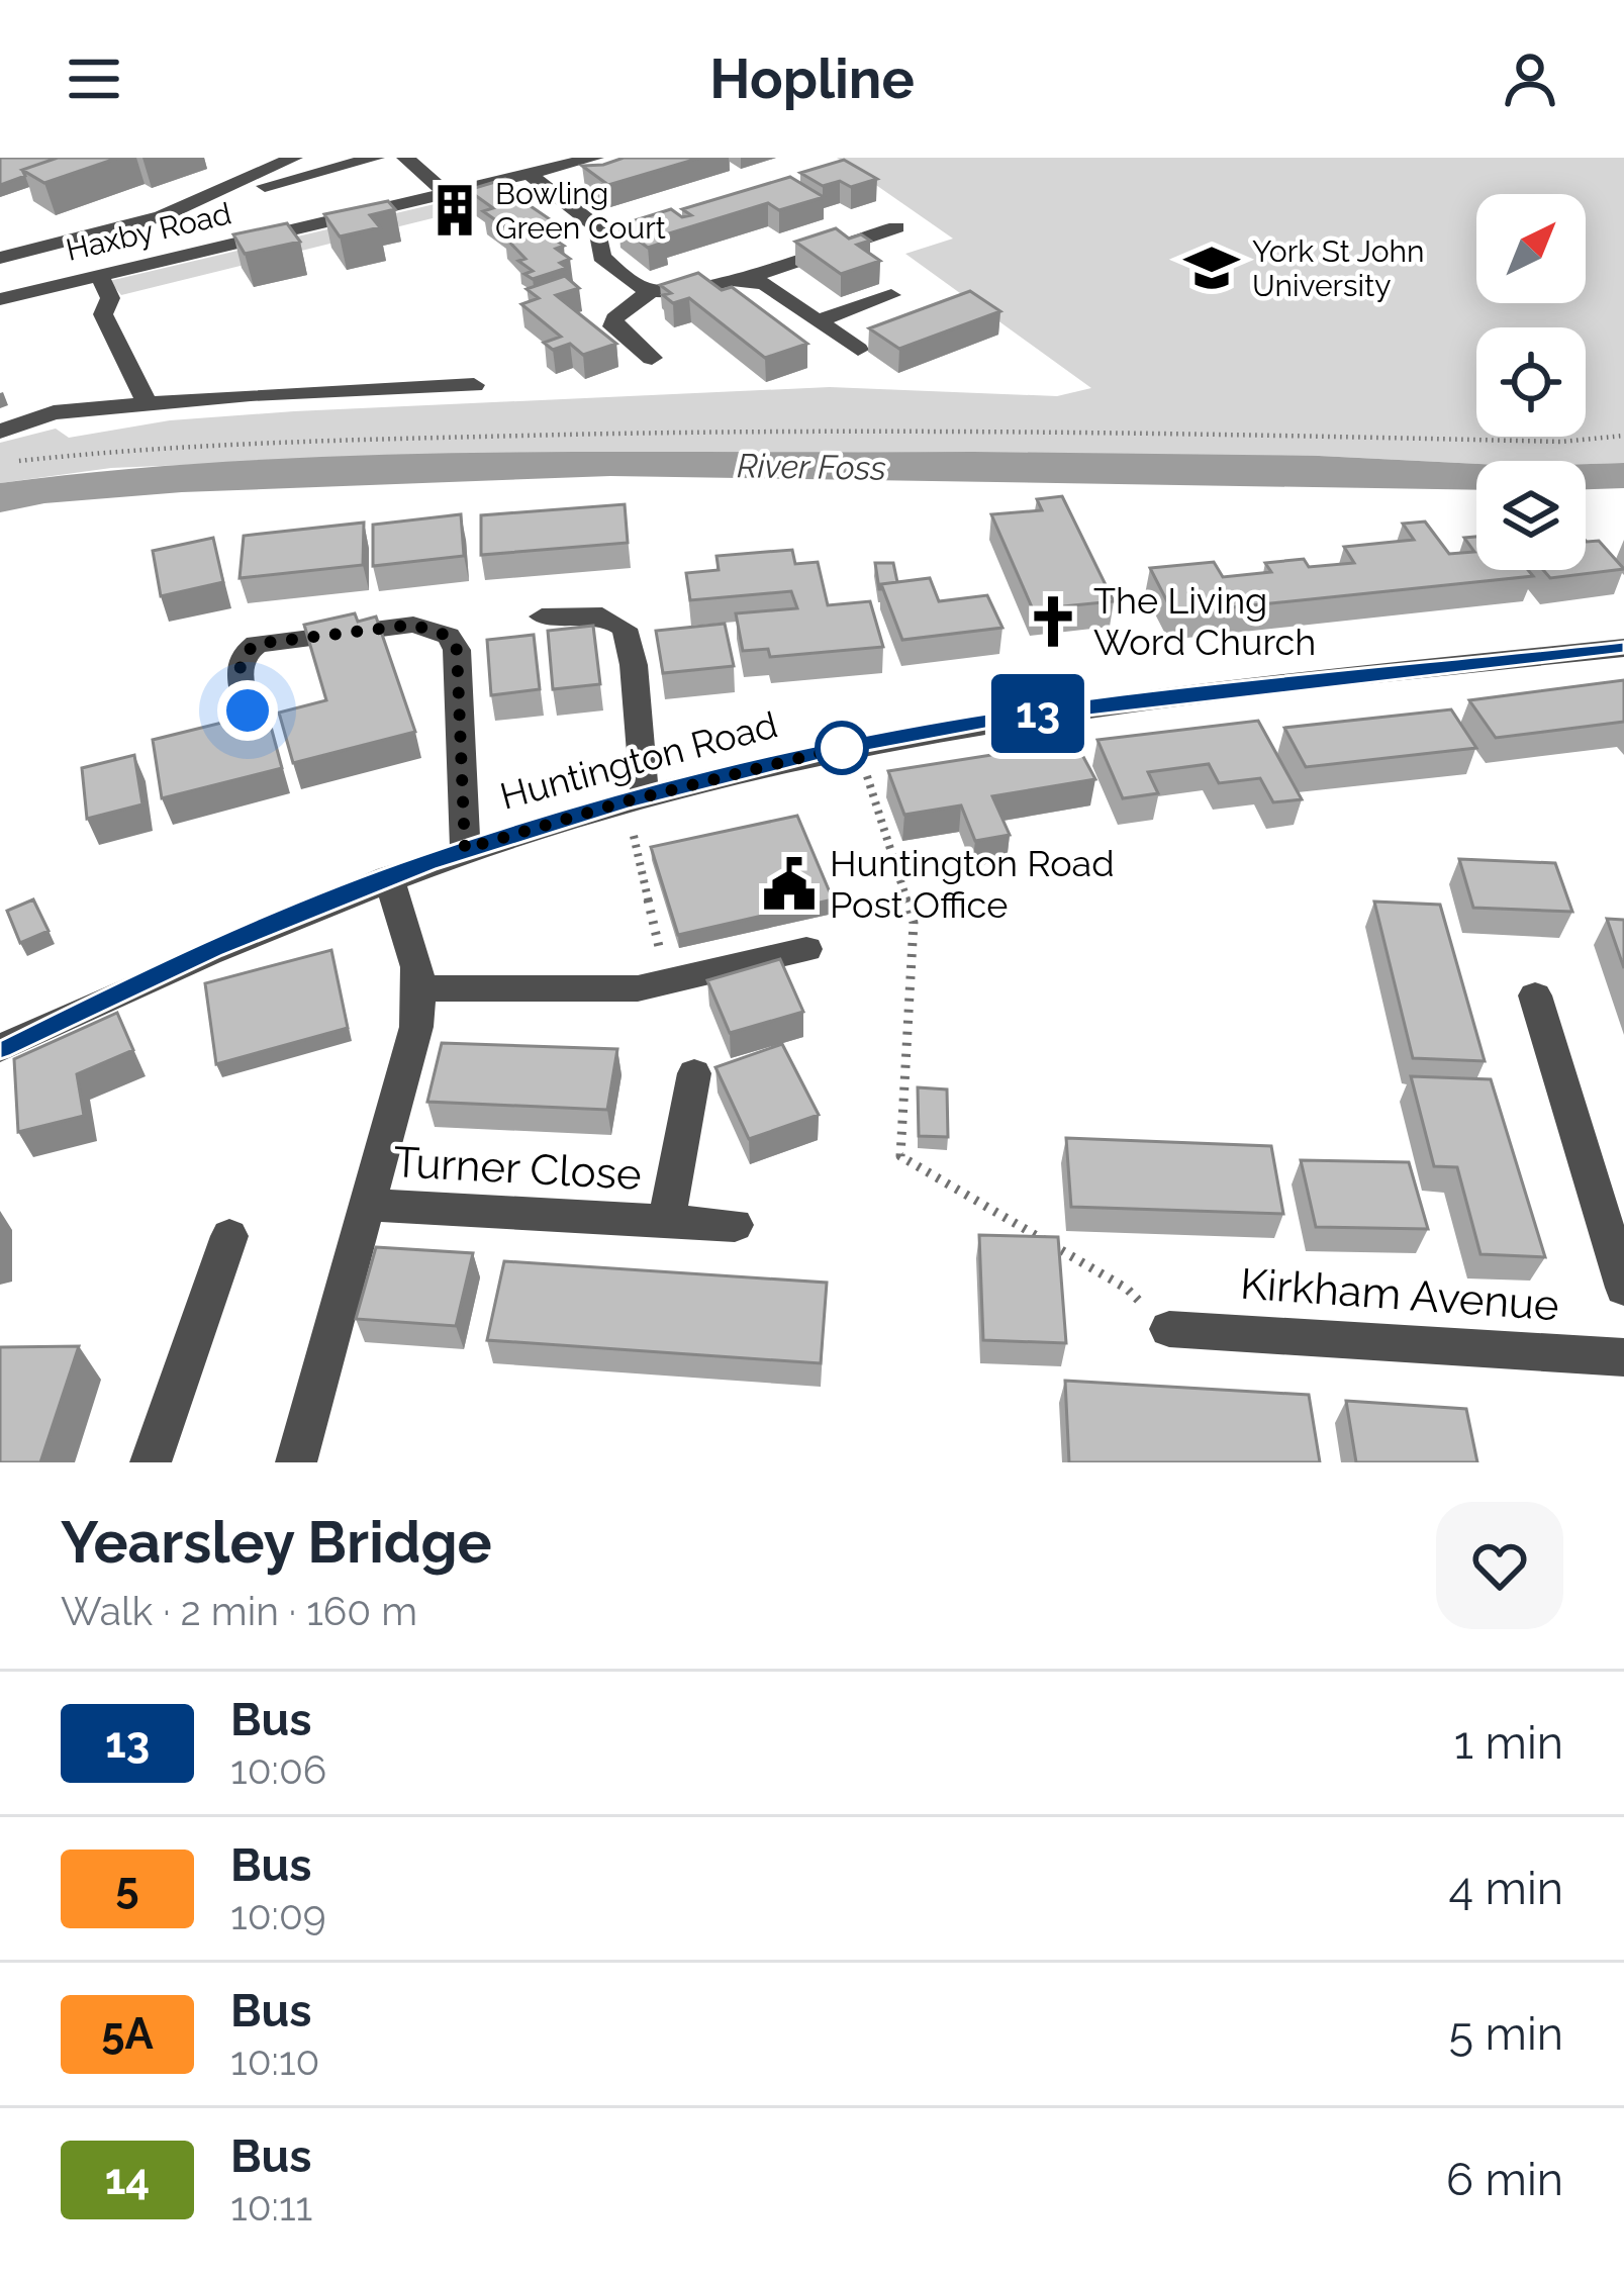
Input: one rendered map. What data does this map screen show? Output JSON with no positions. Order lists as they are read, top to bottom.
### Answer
{
  "streets": {
    "street": [
      "Haxby Road",
      "Huntington Road",
      "Turner Close",
      "Kirkham Avenue"
    ]
  },
  "crossings": [
    ["Huntington Road", "Turner Close"]
  ],
  "water": ["River Foss"],
  "places": {
    "building": ["Bowling Green Court"],
    "school or university": ["York St John University"],
    "church": ["The Living Word Church"],
    "public building": ["Huntington Road Post Office"]
  },
  "lines": ["bus line 13"],
  "north": "top right",
  "page": {
    "header": "Hopline",
    "on_map": "13",
    "heading": ["Yearsley Bridge", "Walk · 2 min · 160 m"],
    "list": [
      {
        "mark": "13",
        "name": "Bus",
        "note": "10:06",
        "value": "1 min"
      },
      {
        "mark": "5",
        "name": "Bus",
        "note": "10:09",
        "value": "4 min"
      },
      {
        "mark": "5A",
        "name": "Bus",
        "note": "10:10",
        "value": "5 min"
      },
      {
        "mark": "14",
        "name": "Bus",
        "note": "10:11",
        "value": "6 min"
      }
    ]
  }
}
